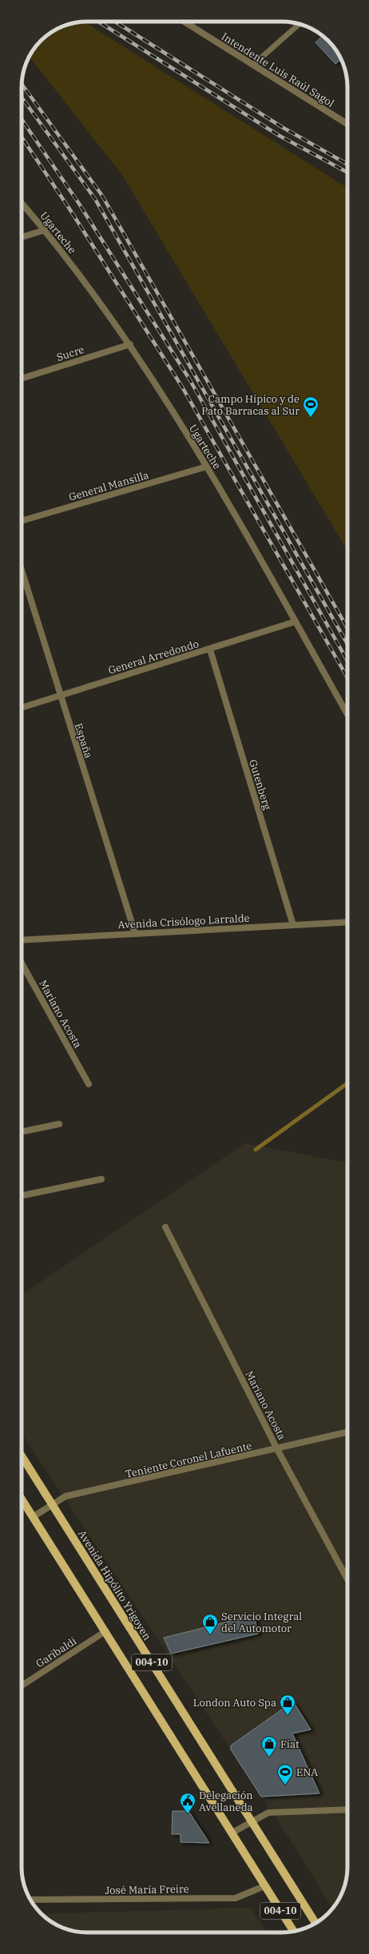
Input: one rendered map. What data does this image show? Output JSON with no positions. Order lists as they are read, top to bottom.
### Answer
{
  "streets": {
    "main road": ["Avenida Hipólito Yrigoyen", "004-10"],
    "street": [
      "Intendente Luis Raúl Sagol",
      "Ugarteche",
      "Sucre",
      "General Mansilla",
      "General Arredondo",
      "España",
      "Gutenberg",
      "Avenida Crisólogo Larralde",
      "Mariano Acosta",
      "Teniente Coronel Lafuente",
      "Garibaldi",
      "José María Freire"
    ]
  },
  "crossings": [
    ["Ugarteche", "Sucre"],
    ["Ugarteche", "General Mansilla"],
    ["Ugarteche", "General Arredondo"],
    ["General Arredondo", "España"],
    ["General Arredondo", "Gutenberg"],
    ["España", "Avenida Crisólogo Larralde"],
    ["Gutenberg", "Avenida Crisólogo Larralde"],
    ["Mariano Acosta", "Teniente Coronel Lafuente"],
    ["Teniente Coronel Lafuente", "Avenida Hipólito Yrigoyen"],
    ["Teniente Coronel Lafuente", "004-10"],
    ["Garibaldi", "004-10"],
    ["004-10", "José María Freire"]
  ],
  "places": {
    "sports": ["Campo Hípico y de Pato Barracas al Sur", "ENA"],
    "shop": ["Servicio Integral del Automotor", "London Auto Spa", "Fiat"],
    "public building": ["Delegación Avellaneda"]
  }
}
